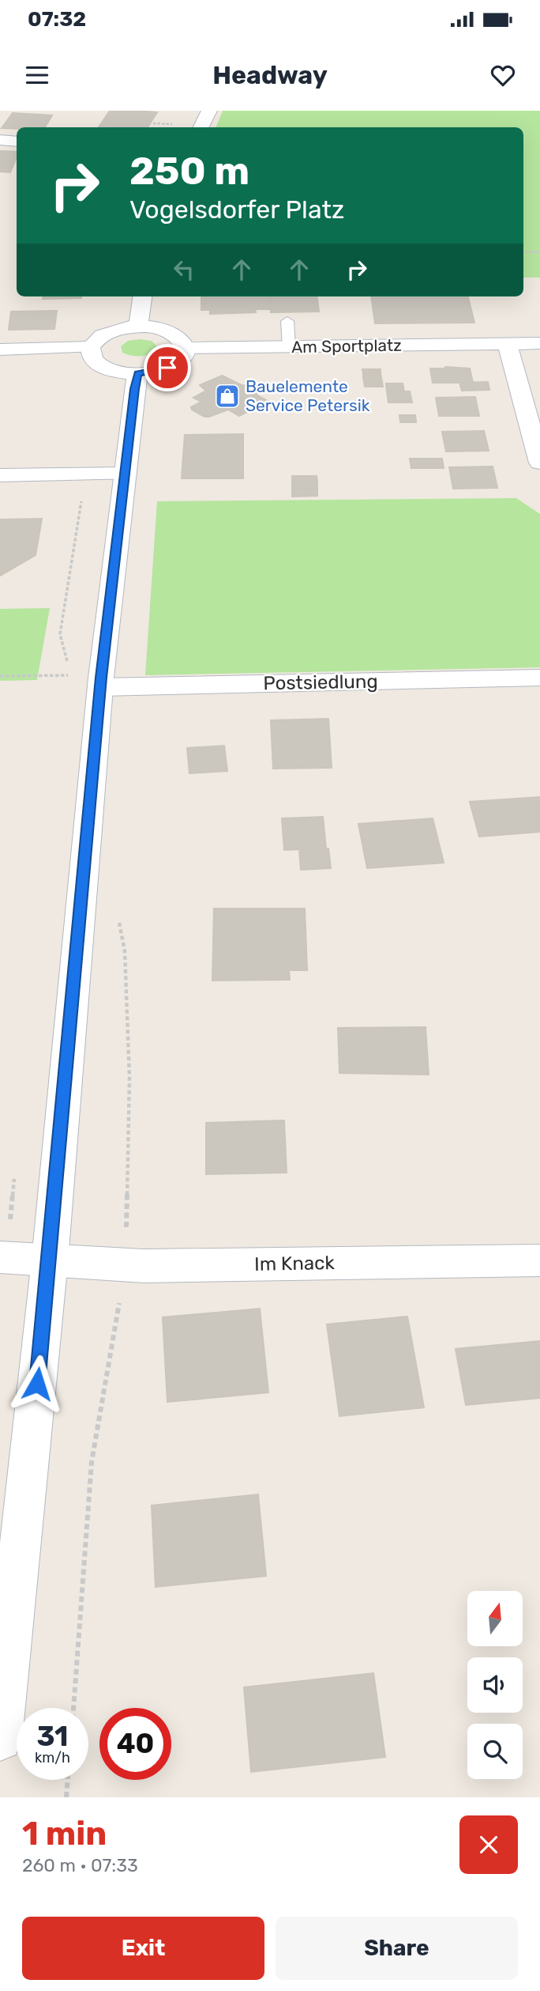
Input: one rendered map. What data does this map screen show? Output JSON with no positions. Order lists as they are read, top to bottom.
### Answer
{
  "streets": {
    "street": ["Am Sportplatz", "Postsiedlung", "Im Knack"]
  },
  "places": {
    "shop": ["Bauelemente Service Petersik"]
  },
  "north": "top",
  "page": {
    "status": "07:32",
    "header": "Headway",
    "turn": ["250 m", "Vogelsdorfer Platz"],
    "speed": "31 km/h",
    "limit": "40",
    "heading": ["1 min", "260 m · 07:33"],
    "buttons": ["Exit", "Share"]
  }
}
